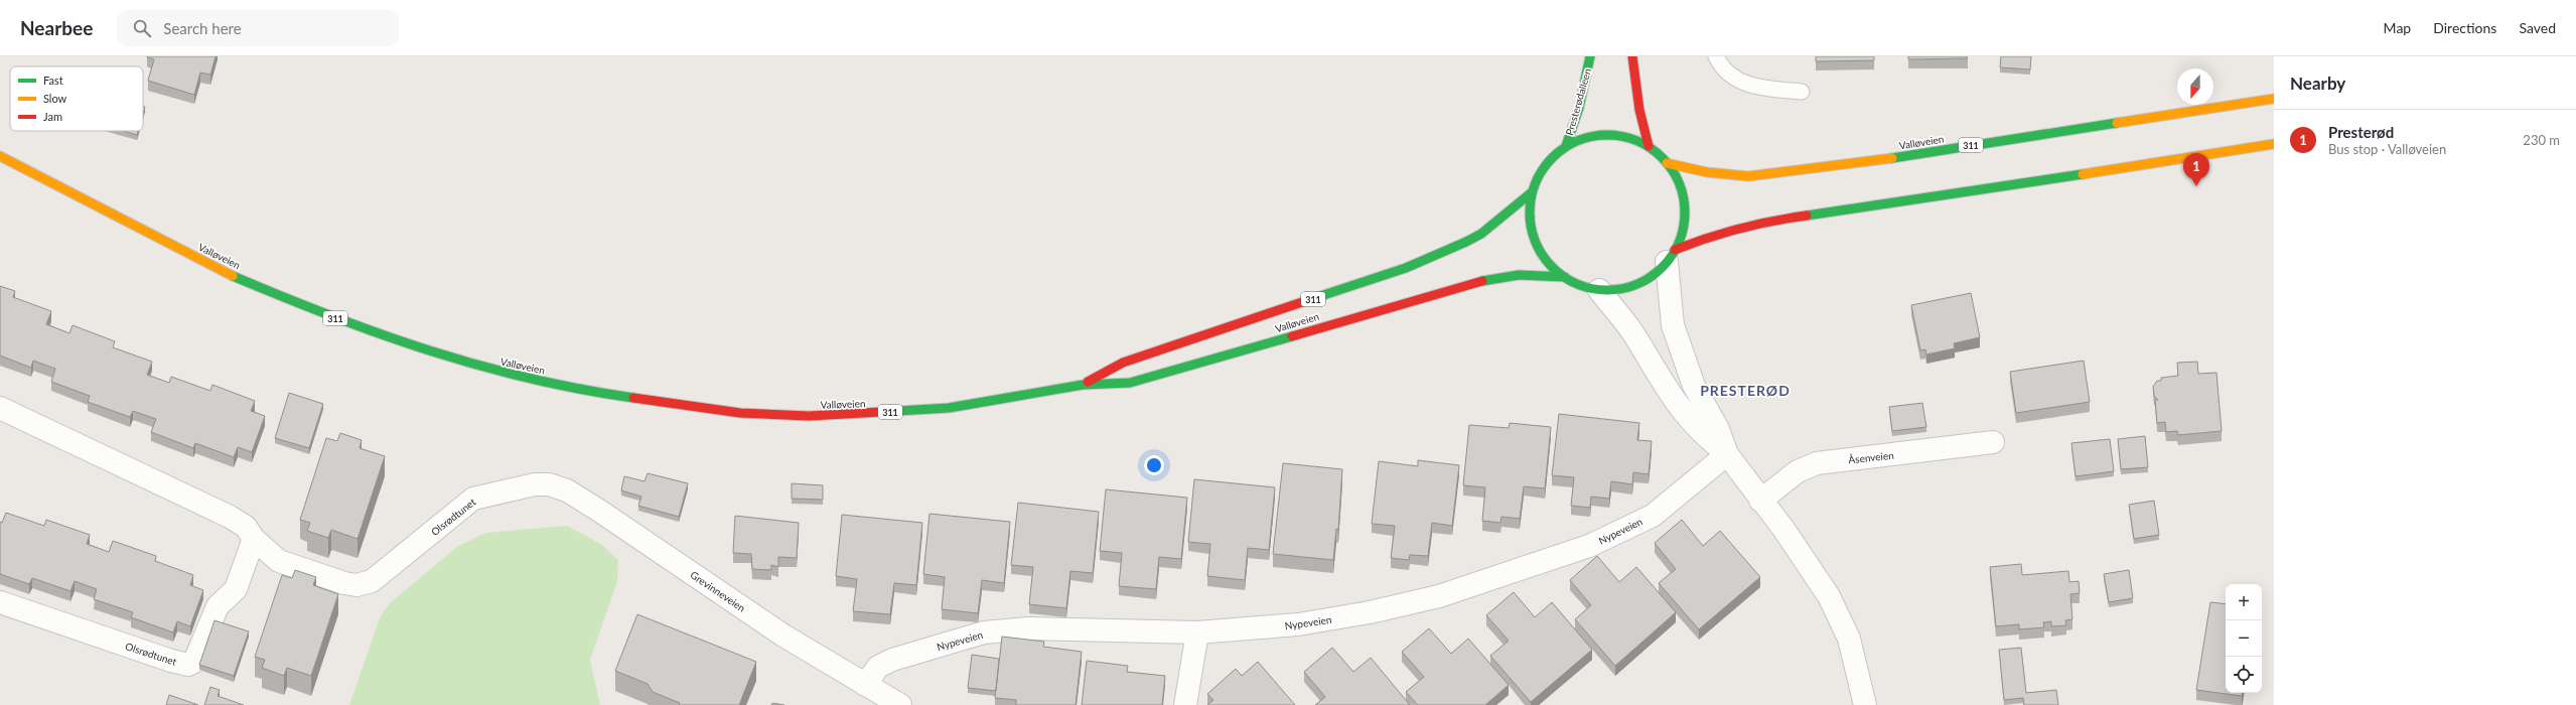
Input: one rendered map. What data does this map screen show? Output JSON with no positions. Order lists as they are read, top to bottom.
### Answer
{
  "streets": {
    "main road": ["Presterødalleen", "Valløveien", "311"],
    "street": [
      "Åsenveien",
      "Olsrødtunet",
      "Nypeveien",
      "Grevinneveien"
    ]
  },
  "crossings": [
    ["Presterødalleen", "311"],
    ["Valløveien", "311"],
    ["Olsrødtunet", "Grevinneveien"],
    ["Nypeveien", "Grevinneveien"]
  ],
  "districts": ["PRESTERØD"],
  "legend": ["Fast", "Slow", "Jam"],
  "north": "bottom",
  "page": {
    "header": "Nearbee",
    "search": "Search here",
    "nav": ["Map", "Directions", "Saved"],
    "heading": "Nearby",
    "list": [
      {
        "mark": "1",
        "name": "Presterød",
        "note": "Bus stop · Valløveien",
        "value": "230 m"
      }
    ],
    "pins": "1",
    "map_buttons": ["+", "−"]
  }
}
